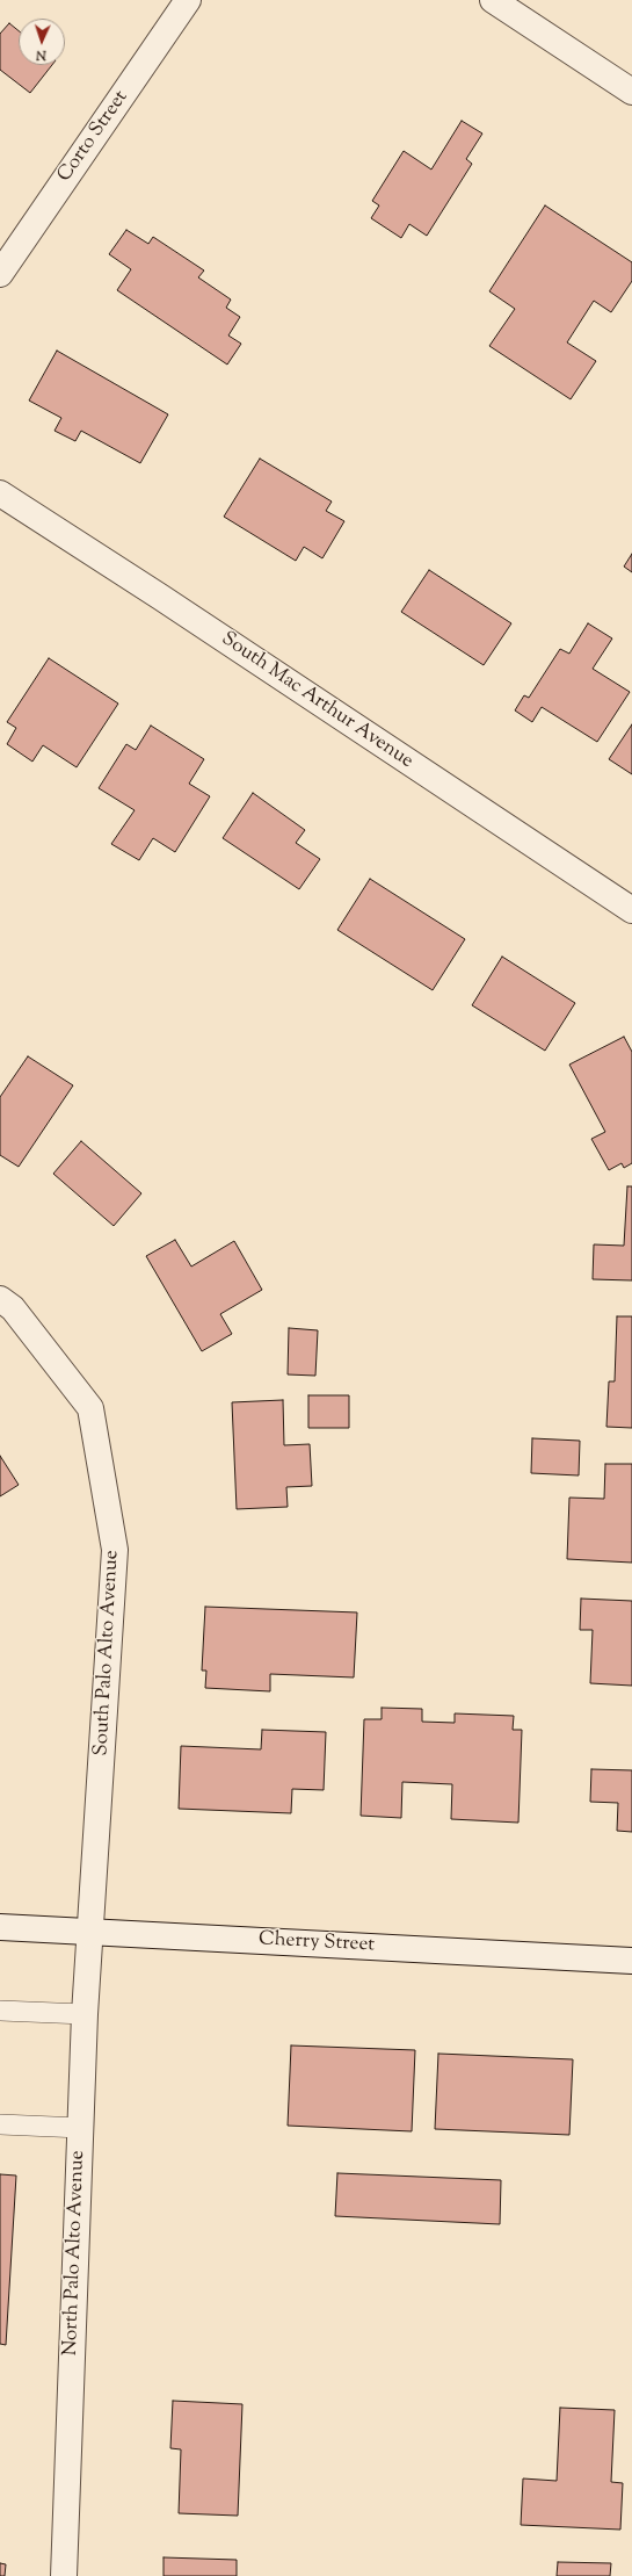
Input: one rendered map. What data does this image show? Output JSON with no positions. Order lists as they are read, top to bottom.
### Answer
{
  "streets": {
    "street": [
      "Corto Street",
      "South Mac Arthur Avenue",
      "South Palo Alto Avenue",
      "Cherry Street",
      "North Palo Alto Avenue"
    ]
  },
  "crossings": [
    ["South Palo Alto Avenue", "Cherry Street"],
    ["South Palo Alto Avenue", "North Palo Alto Avenue"],
    ["Cherry Street", "North Palo Alto Avenue"]
  ],
  "north": "bottom"
}
